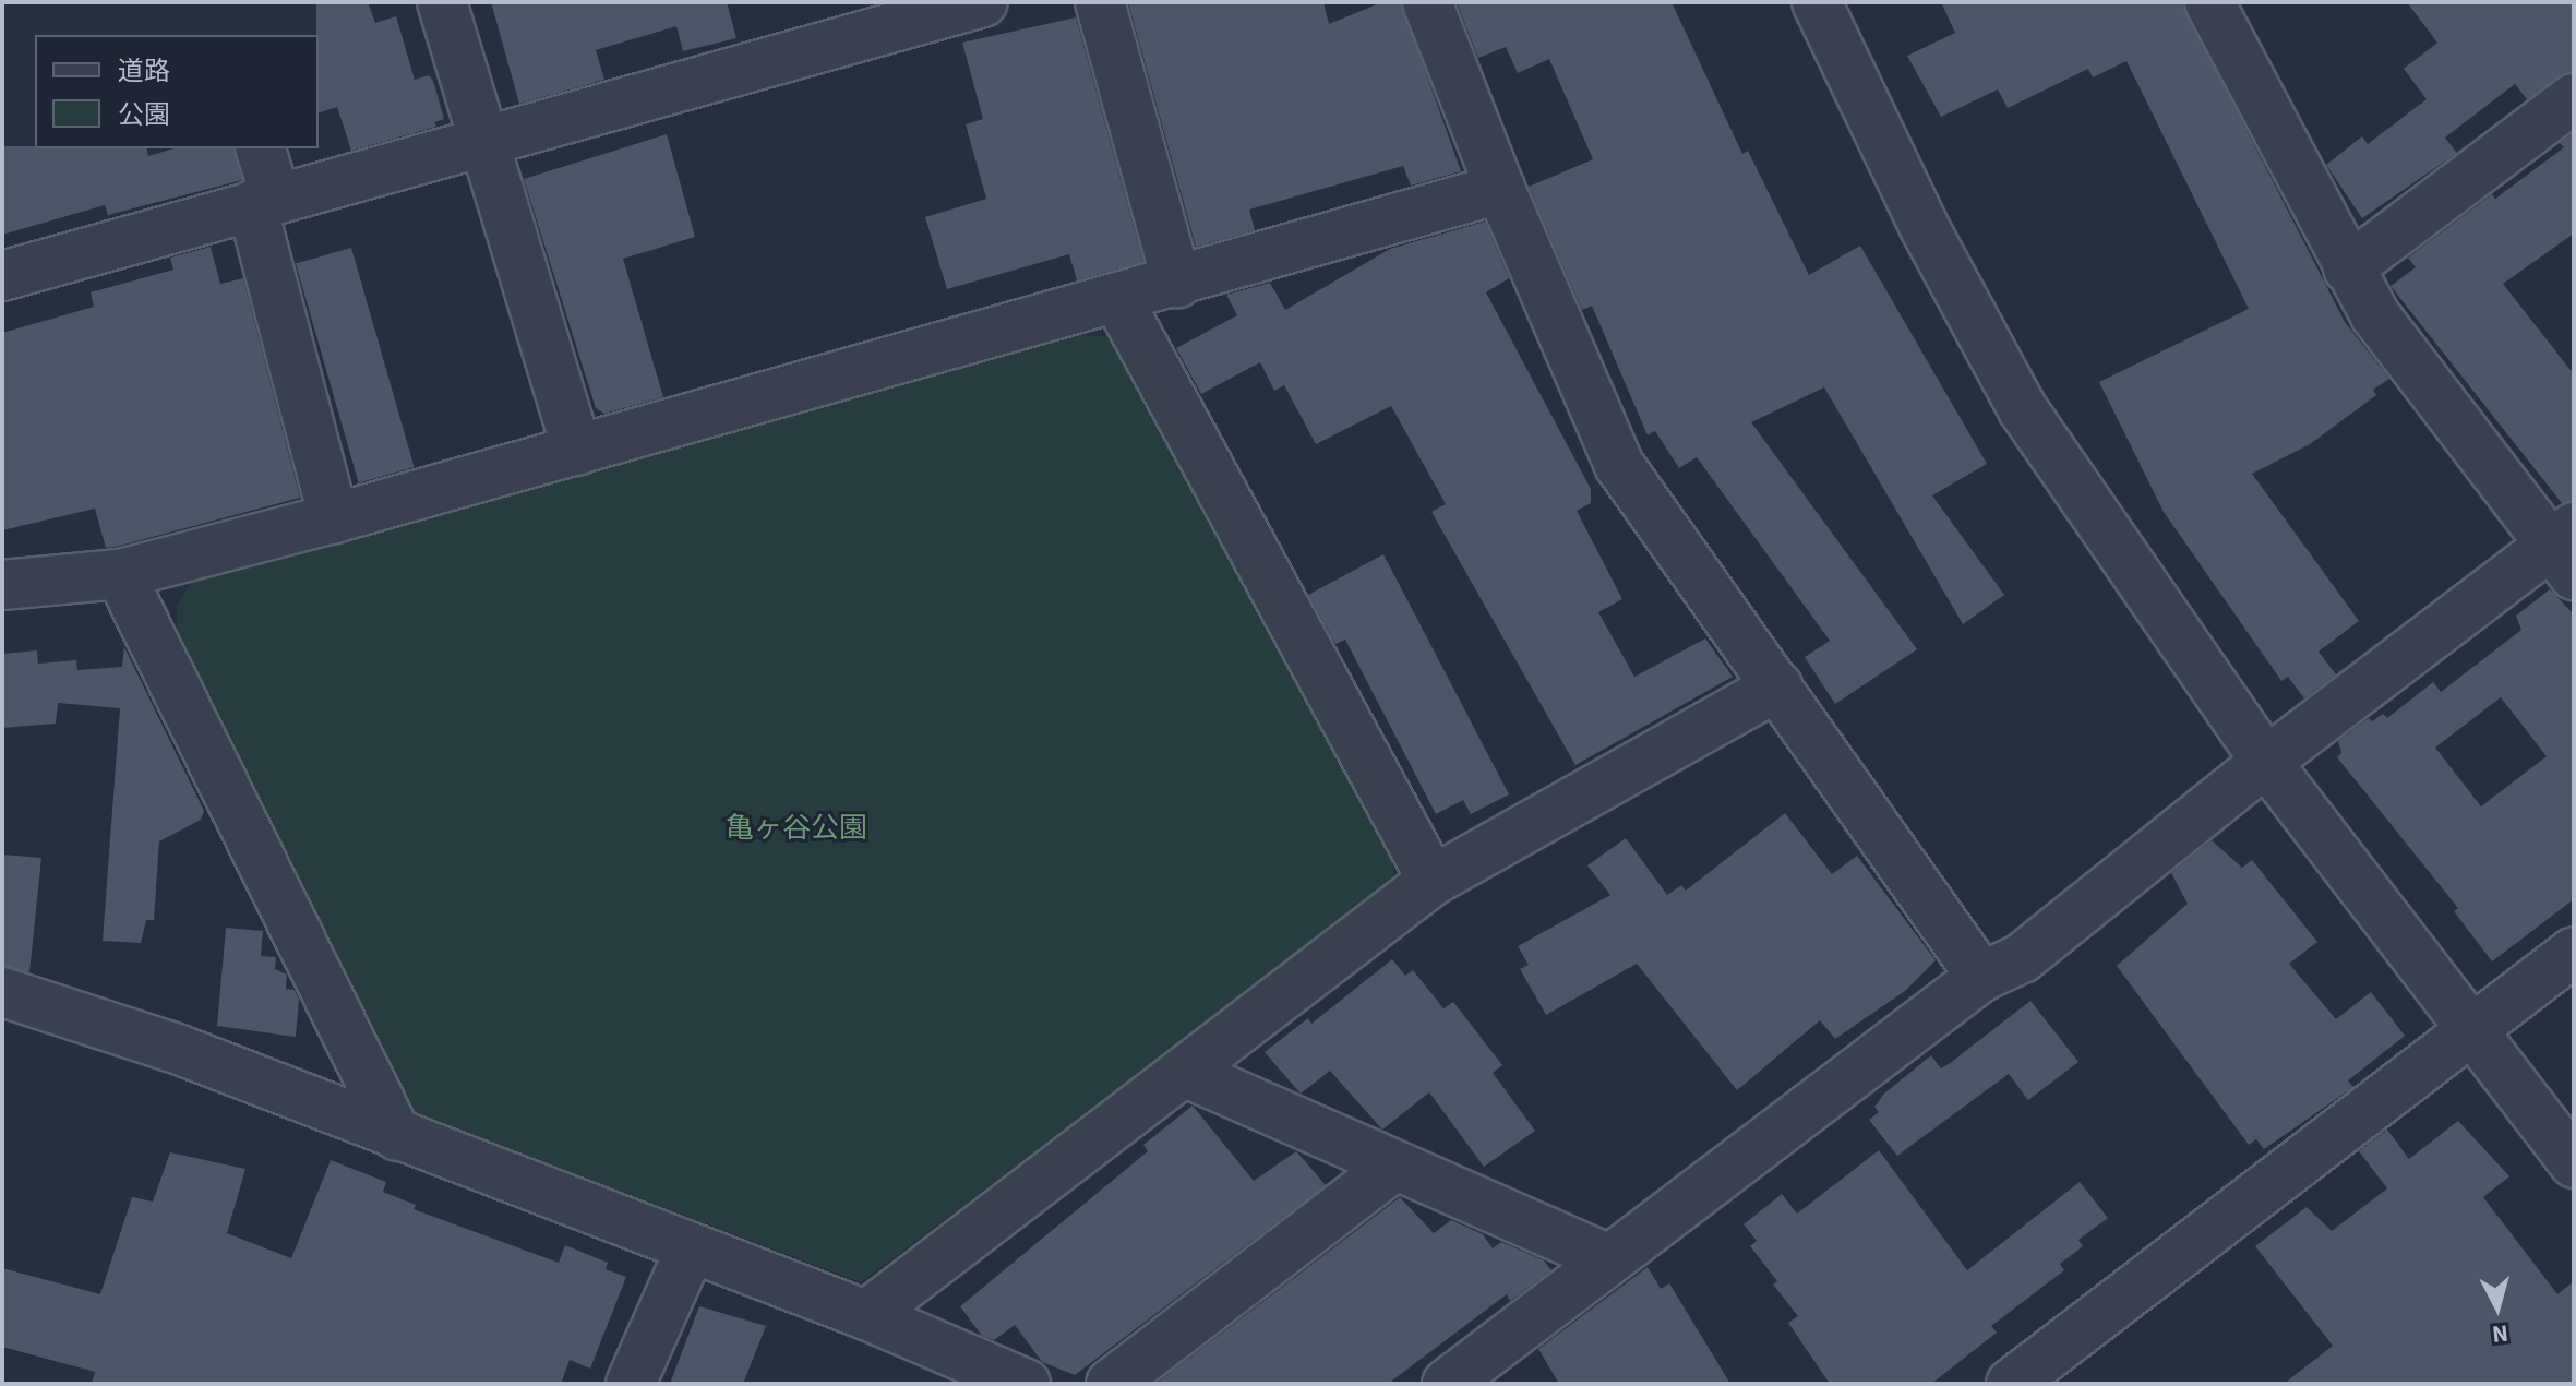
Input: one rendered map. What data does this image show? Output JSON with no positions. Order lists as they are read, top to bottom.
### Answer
{
  "parks": ["亀ヶ谷公園"],
  "legend": ["道路", "公園"],
  "north": "bottom"
}
